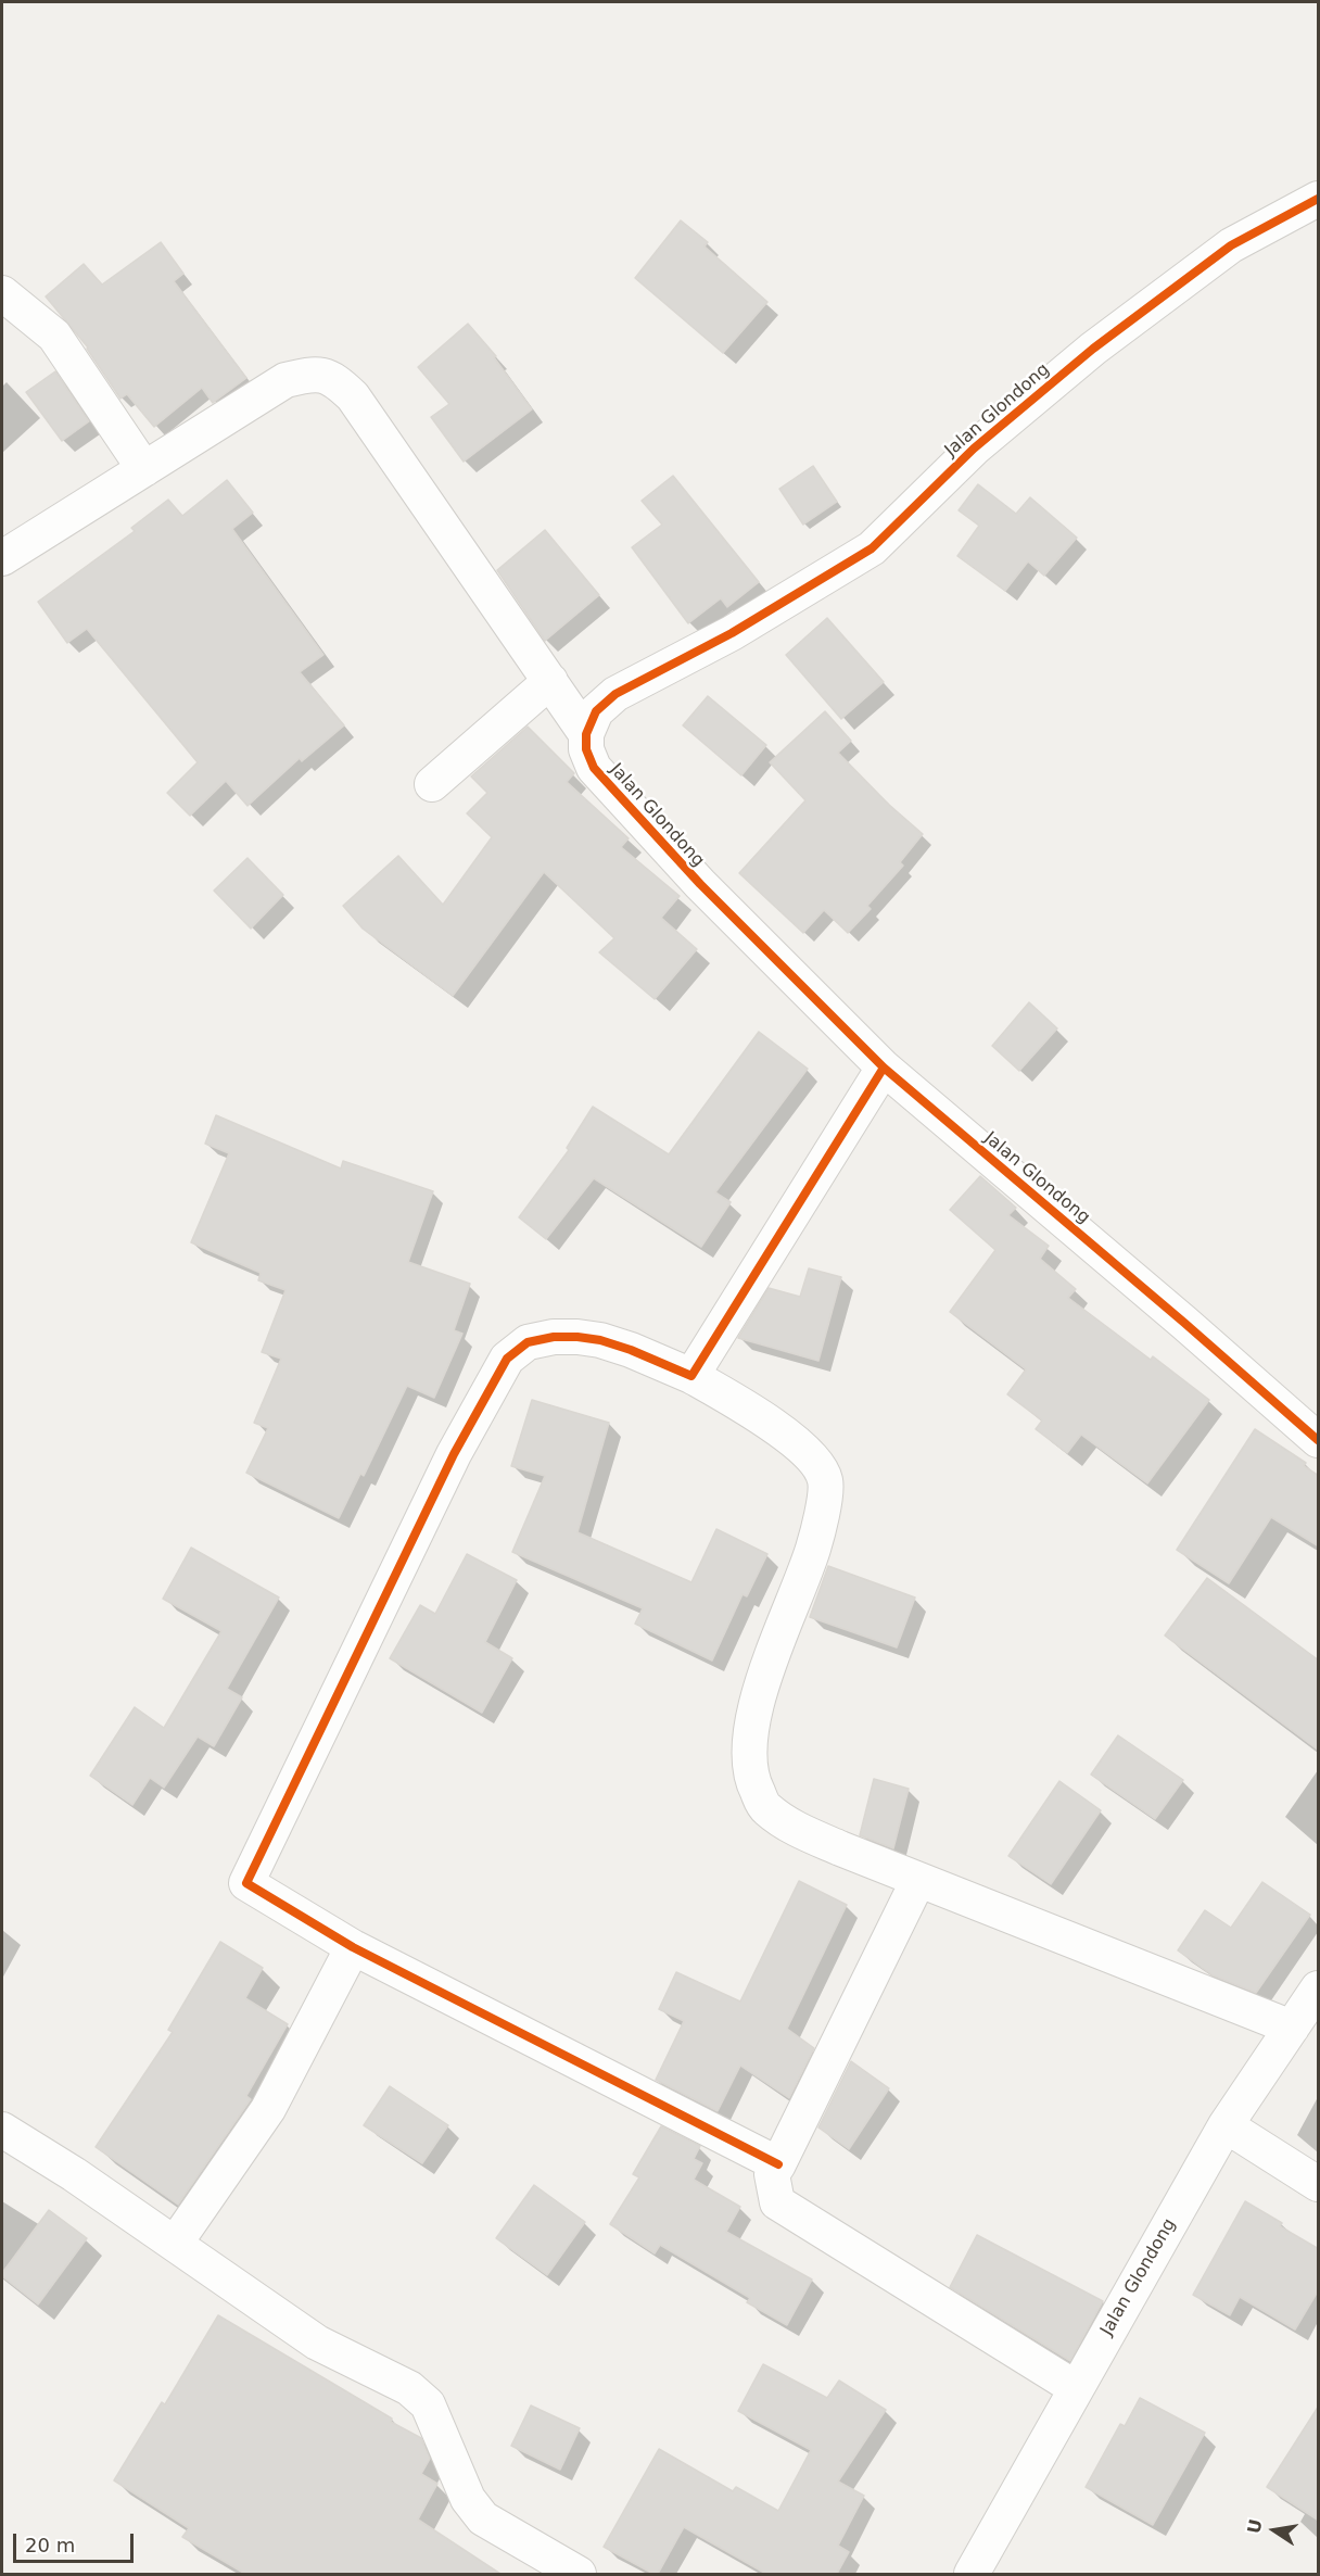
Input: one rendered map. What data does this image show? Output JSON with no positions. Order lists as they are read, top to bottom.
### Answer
{
  "streets": {
    "street": ["Jalan Glondong"]
  },
  "scale_bar": "20 m",
  "north": "left"
}
